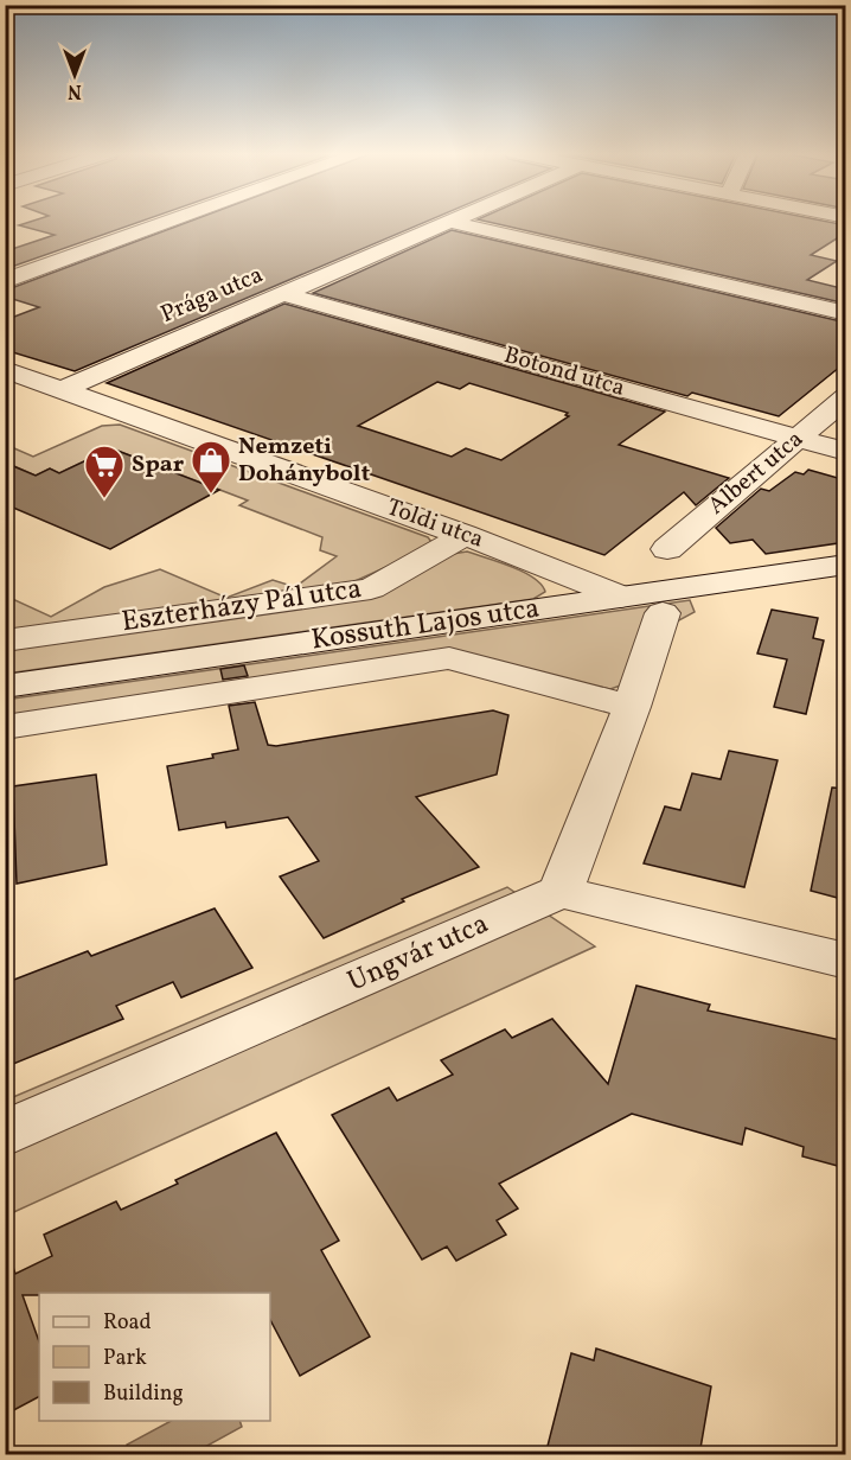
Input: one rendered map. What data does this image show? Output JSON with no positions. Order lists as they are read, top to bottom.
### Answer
{
  "streets": {
    "street": [
      "Prága utca",
      "Botond utca",
      "Albert utca",
      "Toldi utca",
      "Eszterházy Pál utca",
      "Kossuth Lajos utca",
      "Ungvár utca"
    ]
  },
  "crossings": [
    ["Prága utca", "Botond utca"],
    ["Prága utca", "Toldi utca"],
    ["Botond utca", "Albert utca"],
    ["Toldi utca", "Eszterházy Pál utca"],
    ["Toldi utca", "Kossuth Lajos utca"]
  ],
  "places": {
    "shop": ["Nemzeti Dohánybolt"],
    "supermarket": ["Spar"]
  },
  "legend": ["Road", "Park", "Building"],
  "north": "bottom"
}
